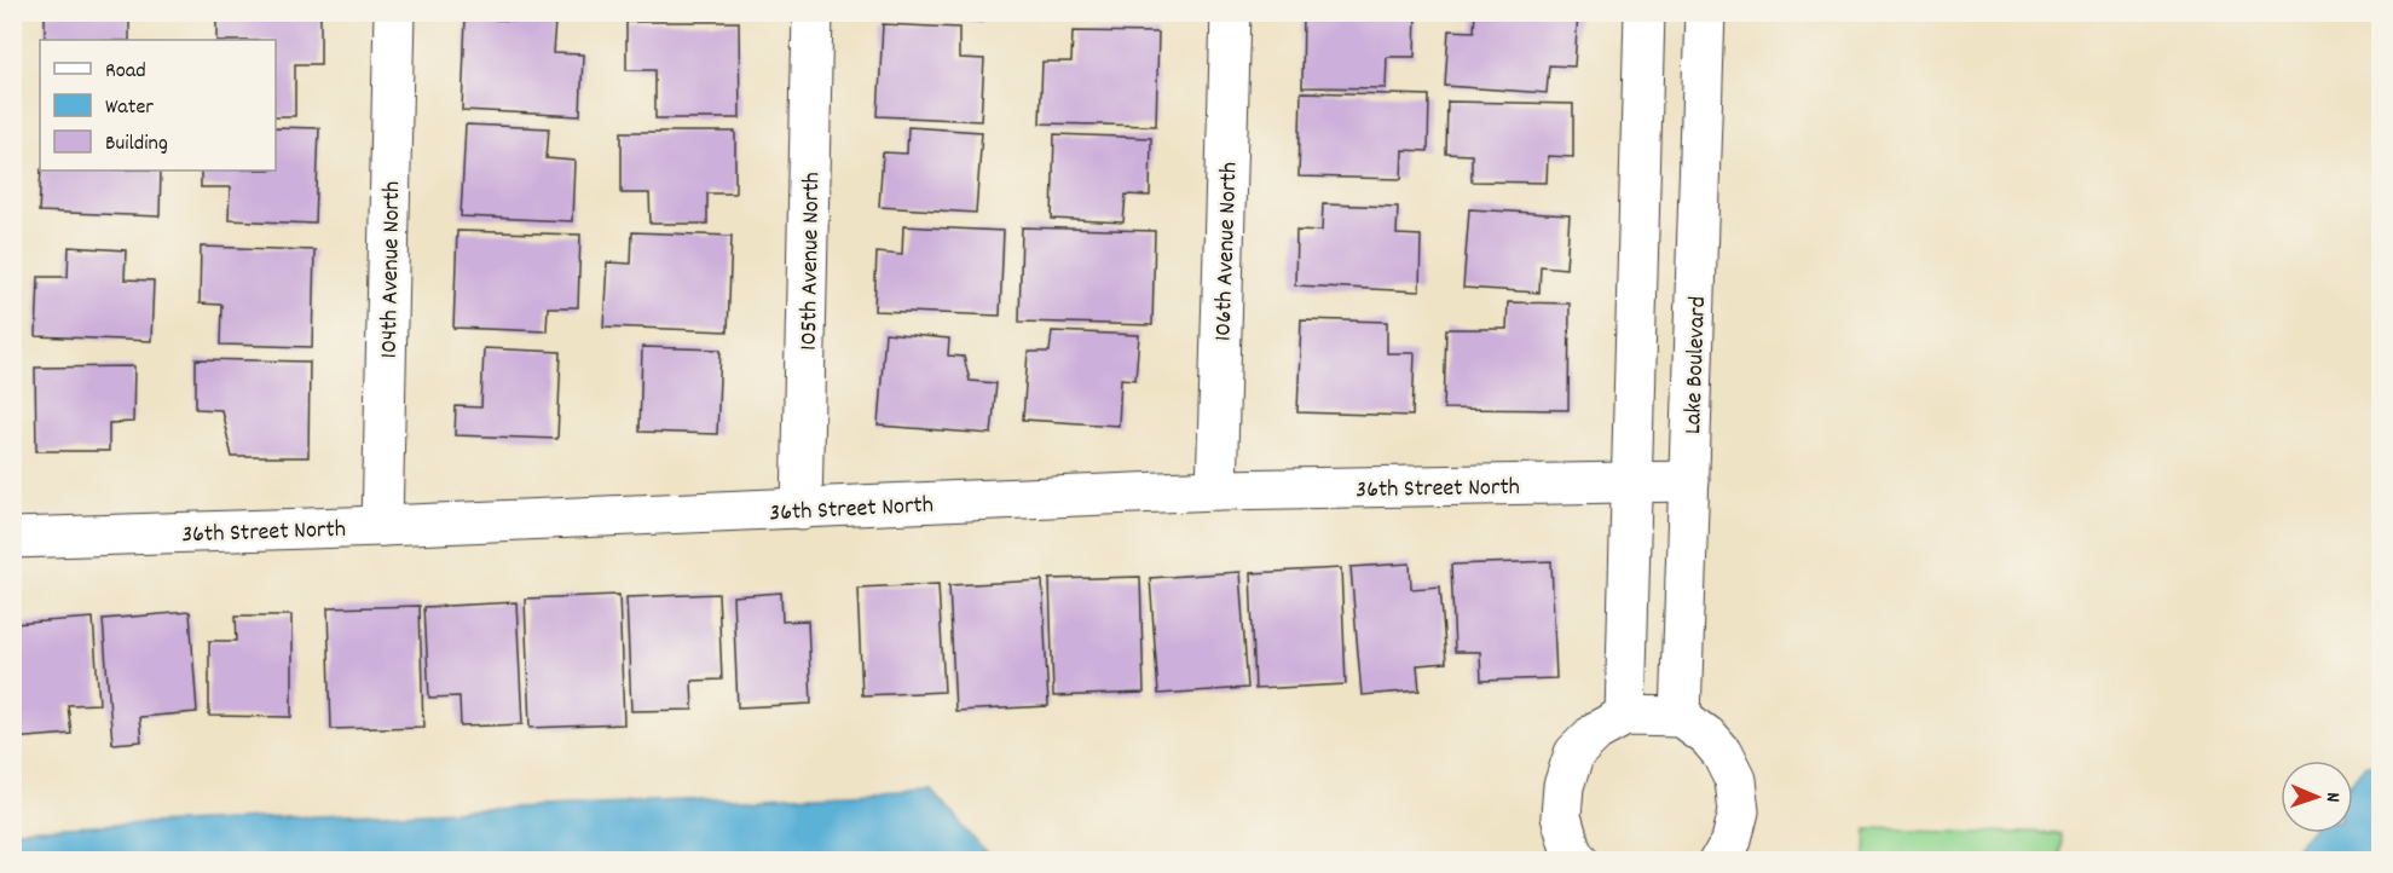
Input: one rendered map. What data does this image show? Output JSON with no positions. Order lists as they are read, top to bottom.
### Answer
{
  "streets": {
    "street": [
      "106th Avenue North",
      "105th Avenue North",
      "104th Avenue North",
      "Lake Boulevard",
      "36th Street North"
    ]
  },
  "crossings": [
    ["106th Avenue North", "36th Street North"],
    ["105th Avenue North", "36th Street North"],
    ["104th Avenue North", "36th Street North"],
    ["Lake Boulevard", "36th Street North"]
  ],
  "legend": ["Road", "Water", "Building"],
  "north": "right"
}
